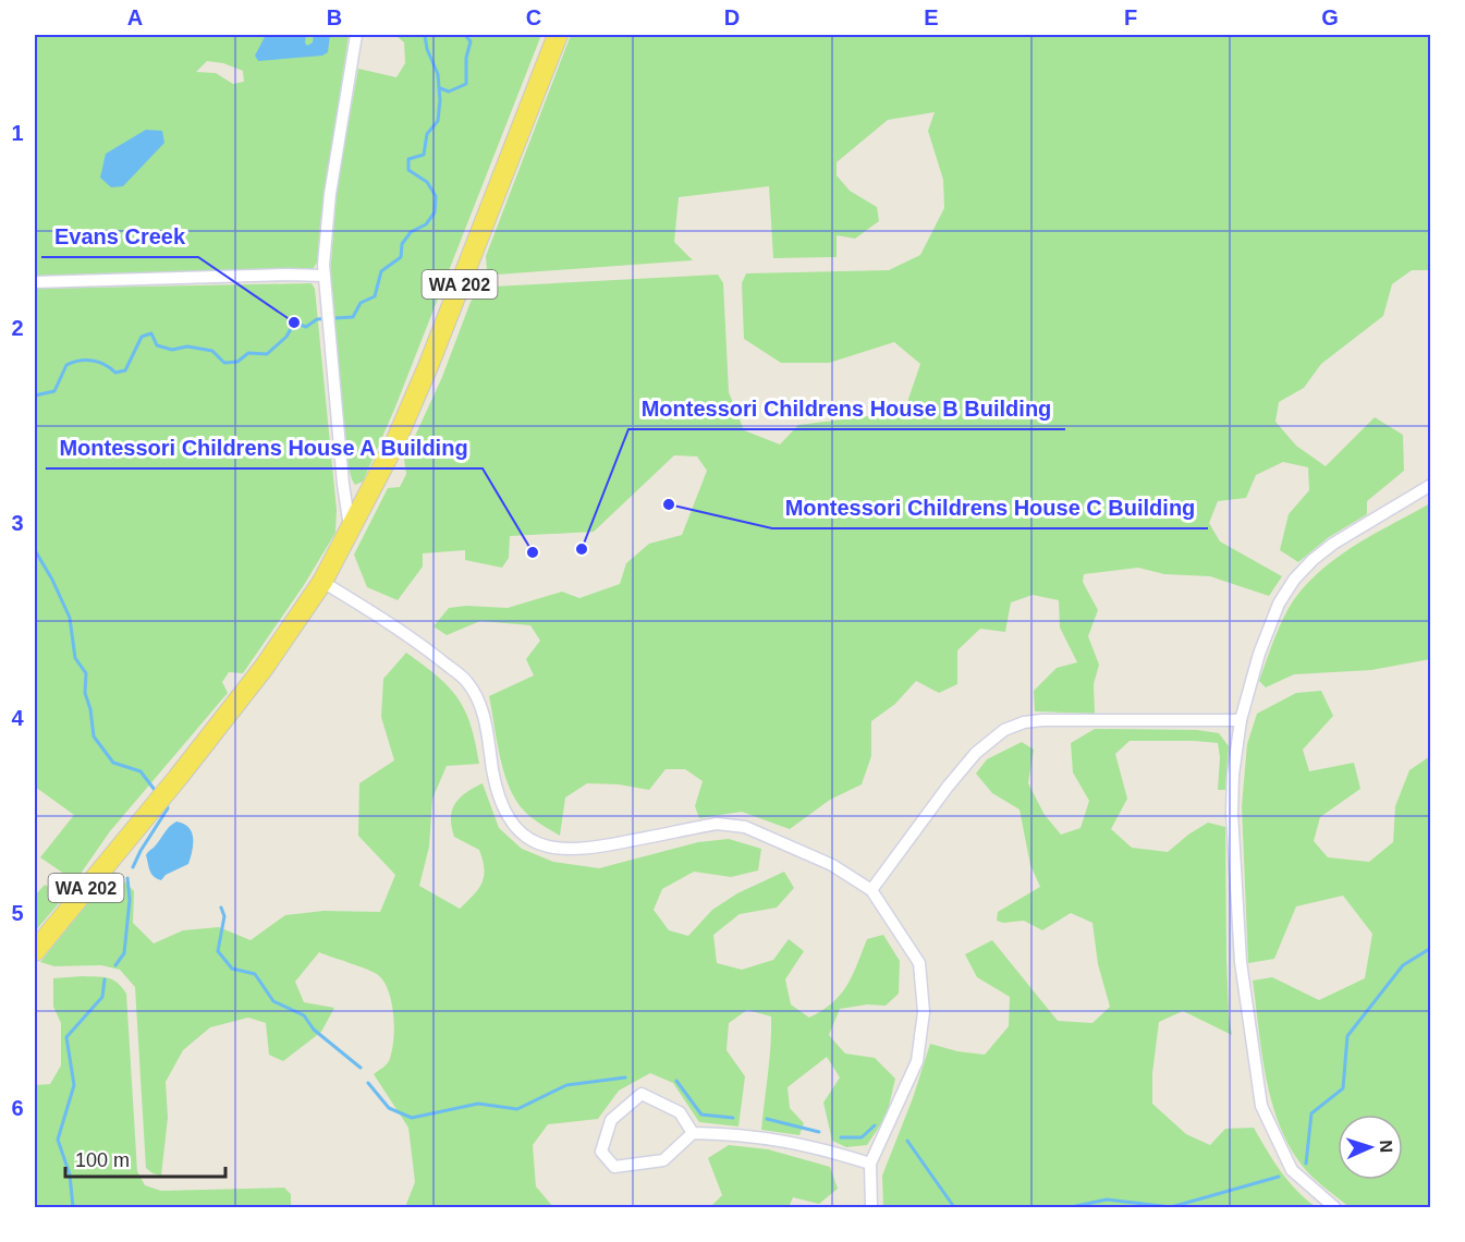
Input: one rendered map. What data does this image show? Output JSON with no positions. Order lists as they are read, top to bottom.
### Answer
{
  "streets": {
    "main road": ["WA 202"]
  },
  "places": [
    "Evans Creek",
    "Montessori Childrens House C Building",
    "Montessori Childrens House B Building",
    "Montessori Childrens House A Building"
  ],
  "scale_bar": "100 m",
  "north": "right",
  "grid": {
    "columns": [
      "A",
      "B",
      "C",
      "D",
      "E",
      "F",
      "G"
    ],
    "rows": [
      "1",
      "2",
      "3",
      "4",
      "5",
      "6"
    ]
  }
}
